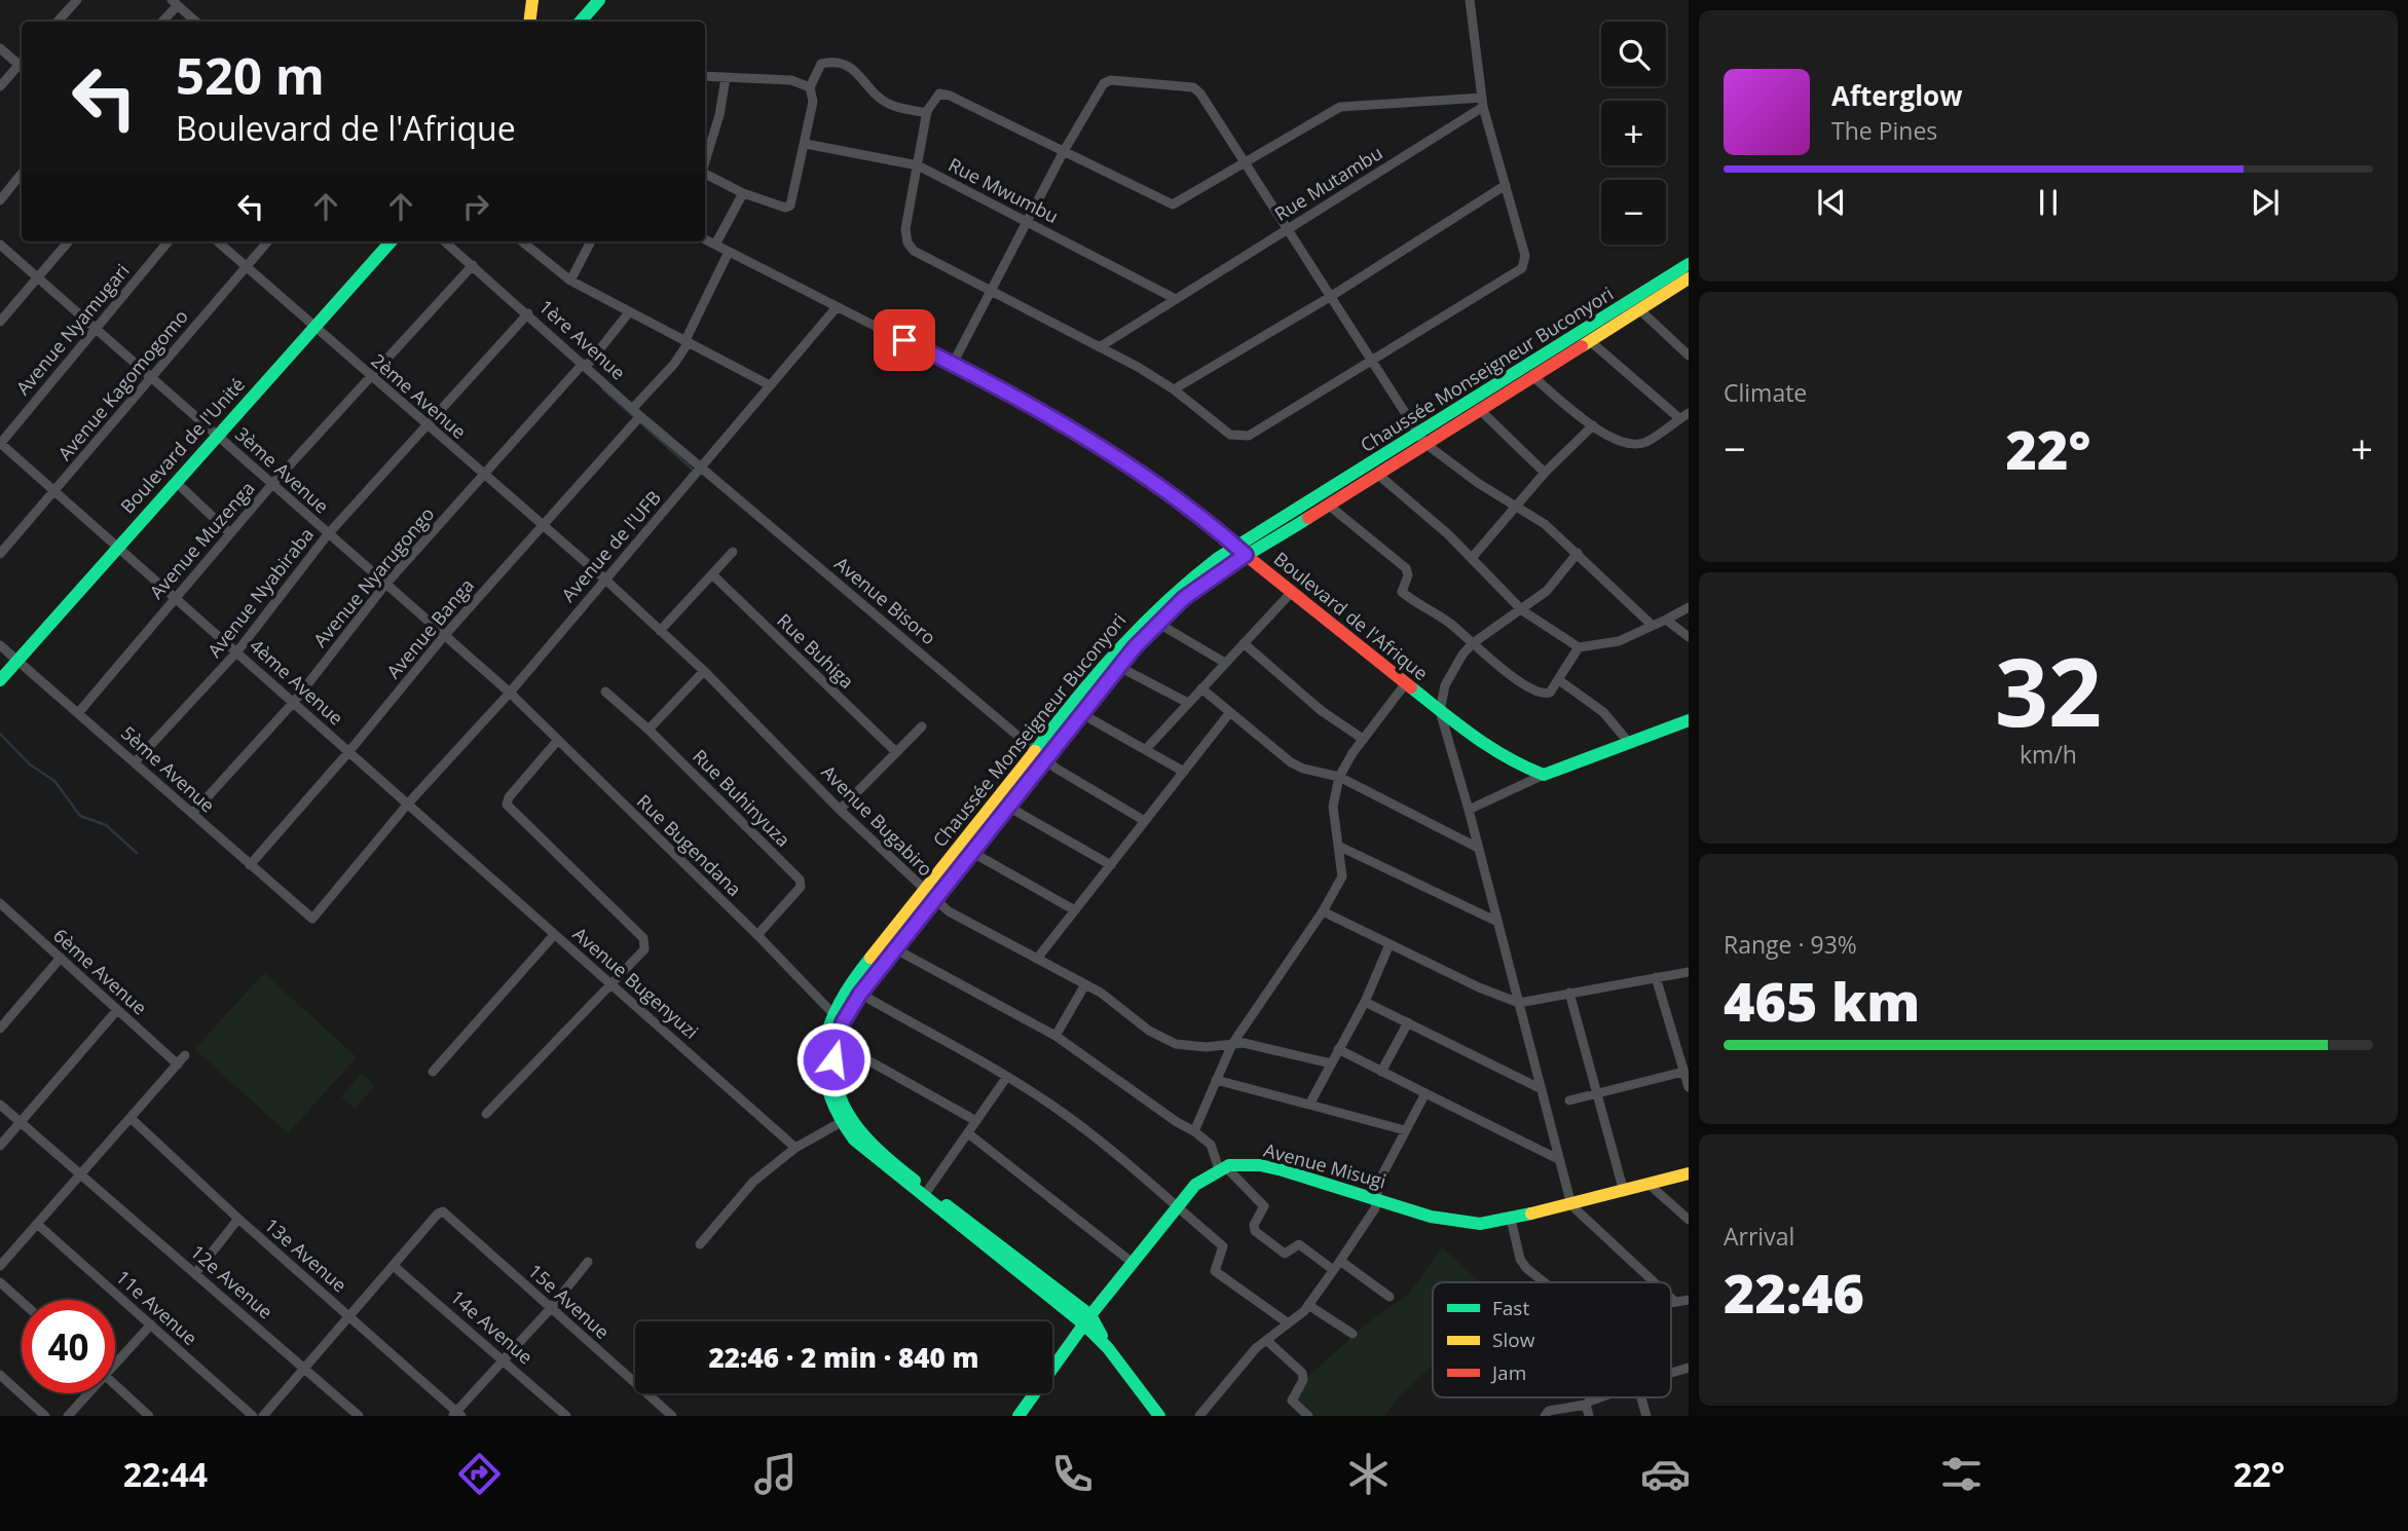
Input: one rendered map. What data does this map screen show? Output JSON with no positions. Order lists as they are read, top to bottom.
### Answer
{
  "streets": {
    "street": [
      "Rue Mutambu",
      "Rue Mwumbu",
      "Avenue Nyamugari",
      "1ère Avenue",
      "Chaussée Monseigneur Buconyori",
      "Avenue Kagomogomo",
      "2ème Avenue",
      "Boulevard de l'Unité",
      "3ème Avenue",
      "Avenue Muzenga",
      "Avenue de l'UFB",
      "Avenue Nyarugongo",
      "Avenue Nyabiraba",
      "Avenue Bisoro",
      "Boulevard de l'Afrique",
      "Avenue Banga",
      "Rue Buhiga",
      "4ème Avenue",
      "5ème Avenue",
      "Rue Buhinyuza",
      "Avenue Bugabiro",
      "Rue Bugendana",
      "6ème Avenue",
      "Avenue Bugenyuzi",
      "Avenue Misugi",
      "13e Avenue",
      "12e Avenue",
      "15e Avenue",
      "11e Avenue",
      "14e Avenue"
    ]
  },
  "crossings": [
    ["Rue Mutambu", "Rue Mwumbu"],
    ["Avenue Nyamugari", "3ème Avenue"],
    ["Avenue Nyamugari", "4ème Avenue"],
    ["1ère Avenue", "Avenue Muzenga"],
    ["1ère Avenue", "Avenue de l'UFB"],
    ["1ère Avenue", "Avenue Nyarugongo"],
    ["1ère Avenue", "Avenue Nyabiraba"],
    ["1ère Avenue", "Avenue Bisoro"],
    ["1ère Avenue", "Avenue Banga"],
    ["Chaussée Monseigneur Buconyori", "Avenue Bisoro"],
    ["Chaussée Monseigneur Buconyori", "Boulevard de l'Afrique"],
    ["Chaussée Monseigneur Buconyori", "Avenue Bugabiro"],
    ["Chaussée Monseigneur Buconyori", "Rue Bugendana"],
    ["Avenue Kagomogomo", "2ème Avenue"],
    ["Avenue Kagomogomo", "3ème Avenue"],
    ["Avenue Kagomogomo", "4ème Avenue"],
    ["2ème Avenue", "Boulevard de l'Unité"],
    ["2ème Avenue", "Avenue Muzenga"],
    ["2ème Avenue", "Avenue de l'UFB"],
    ["2ème Avenue", "Avenue Nyarugongo"],
    ["2ème Avenue", "Avenue Nyabiraba"],
    ["2ème Avenue", "Avenue Banga"],
    ["2ème Avenue", "Avenue Bugabiro"],
    ["Boulevard de l'Unité", "3ème Avenue"],
    ["Boulevard de l'Unité", "4ème Avenue"],
    ["Boulevard de l'Unité", "5ème Avenue"],
    ["3ème Avenue", "Avenue Muzenga"],
    ["3ème Avenue", "Avenue de l'UFB"],
    ["3ème Avenue", "Avenue Nyarugongo"],
    ["3ème Avenue", "Avenue Nyabiraba"],
    ["3ème Avenue", "Avenue Banga"],
    ["3ème Avenue", "Rue Bugendana"],
    ["Avenue Muzenga", "4ème Avenue"],
    ["Avenue Muzenga", "5ème Avenue"],
    ["Avenue de l'UFB", "Avenue Bisoro"],
    ["Avenue de l'UFB", "Boulevard de l'Afrique"],
    ["Avenue de l'UFB", "4ème Avenue"],
    ["Avenue de l'UFB", "5ème Avenue"],
    ["Avenue de l'UFB", "Avenue Bugabiro"],
    ["Avenue de l'UFB", "Rue Bugendana"],
    ["Avenue de l'UFB", "Avenue Bugenyuzi"],
    ["Avenue Nyarugongo", "4ème Avenue"],
    ["Avenue Nyarugongo", "5ème Avenue"],
    ["Avenue Nyabiraba", "4ème Avenue"],
    ["Avenue Nyabiraba", "5ème Avenue"],
    ["Avenue Banga", "4ème Avenue"],
    ["Avenue Banga", "5ème Avenue"],
    ["4ème Avenue", "Avenue Bugenyuzi"],
    ["Rue Buhinyuza", "Rue Bugendana"],
    ["15e Avenue", "14e Avenue"]
  ],
  "legend": ["Fast", "Slow", "Jam"],
  "page": {
    "map_buttons": ["+", "−"],
    "turn": ["520 m", "Boulevard de l'Afrique"],
    "song": ["Afterglow", "The Pines"],
    "tile": [
      "Climate",
      ["32", "km/h"],
      ["Range · 93%", "465 km"],
      ["Arrival", "22:46"]
    ],
    "heat": ["−", "22°", "+"],
    "limit": "40",
    "trip": "22:46 · 2 min · 840 m",
    "tabs": ["22:44", "22°"]
  }
}
